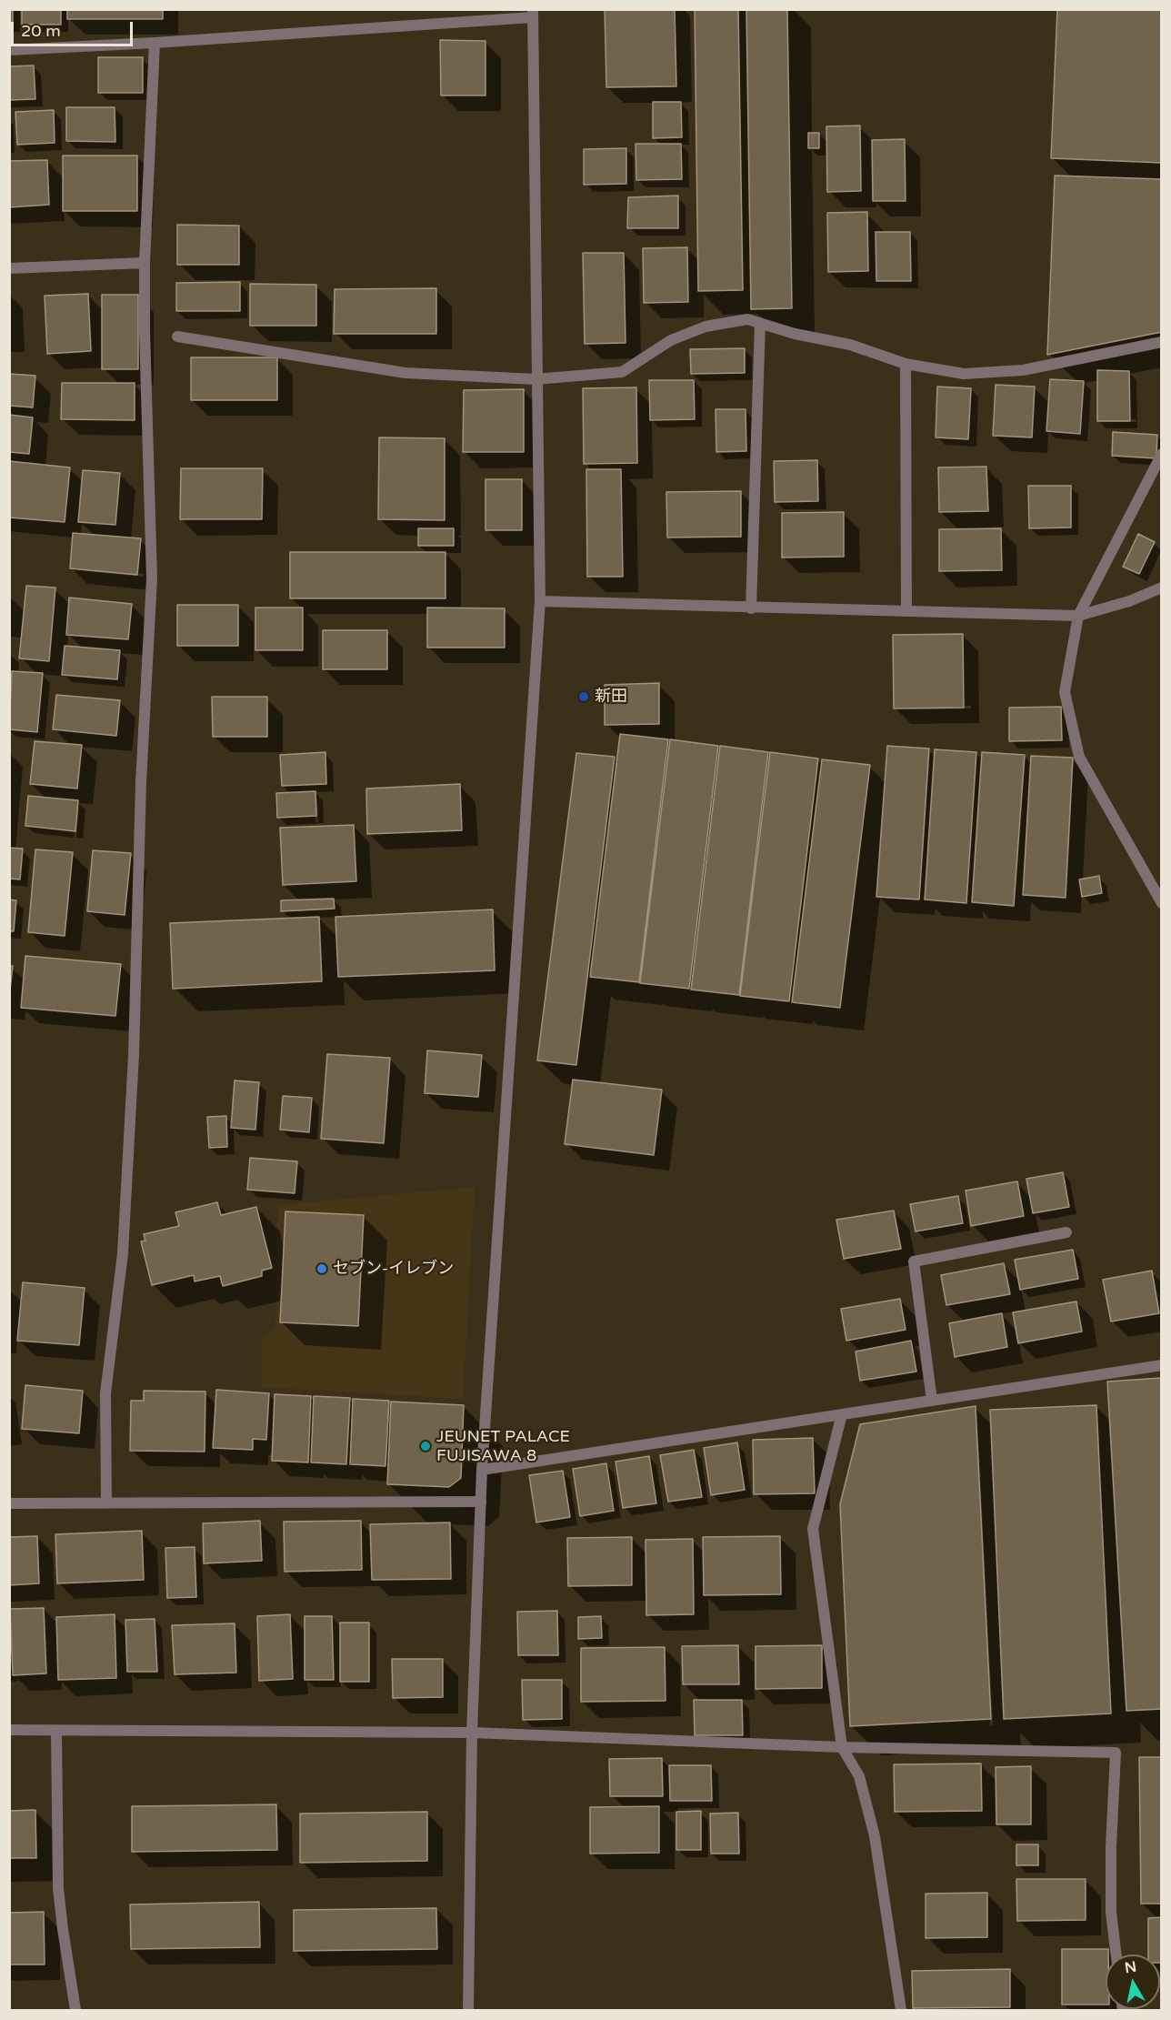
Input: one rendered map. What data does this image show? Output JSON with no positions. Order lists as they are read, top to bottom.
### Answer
{
  "places": ["新田", "セブン-イレブン", "JEUNET PALACE FUJISAWA 8"],
  "scale_bar": "20 m",
  "north": "top"
}
